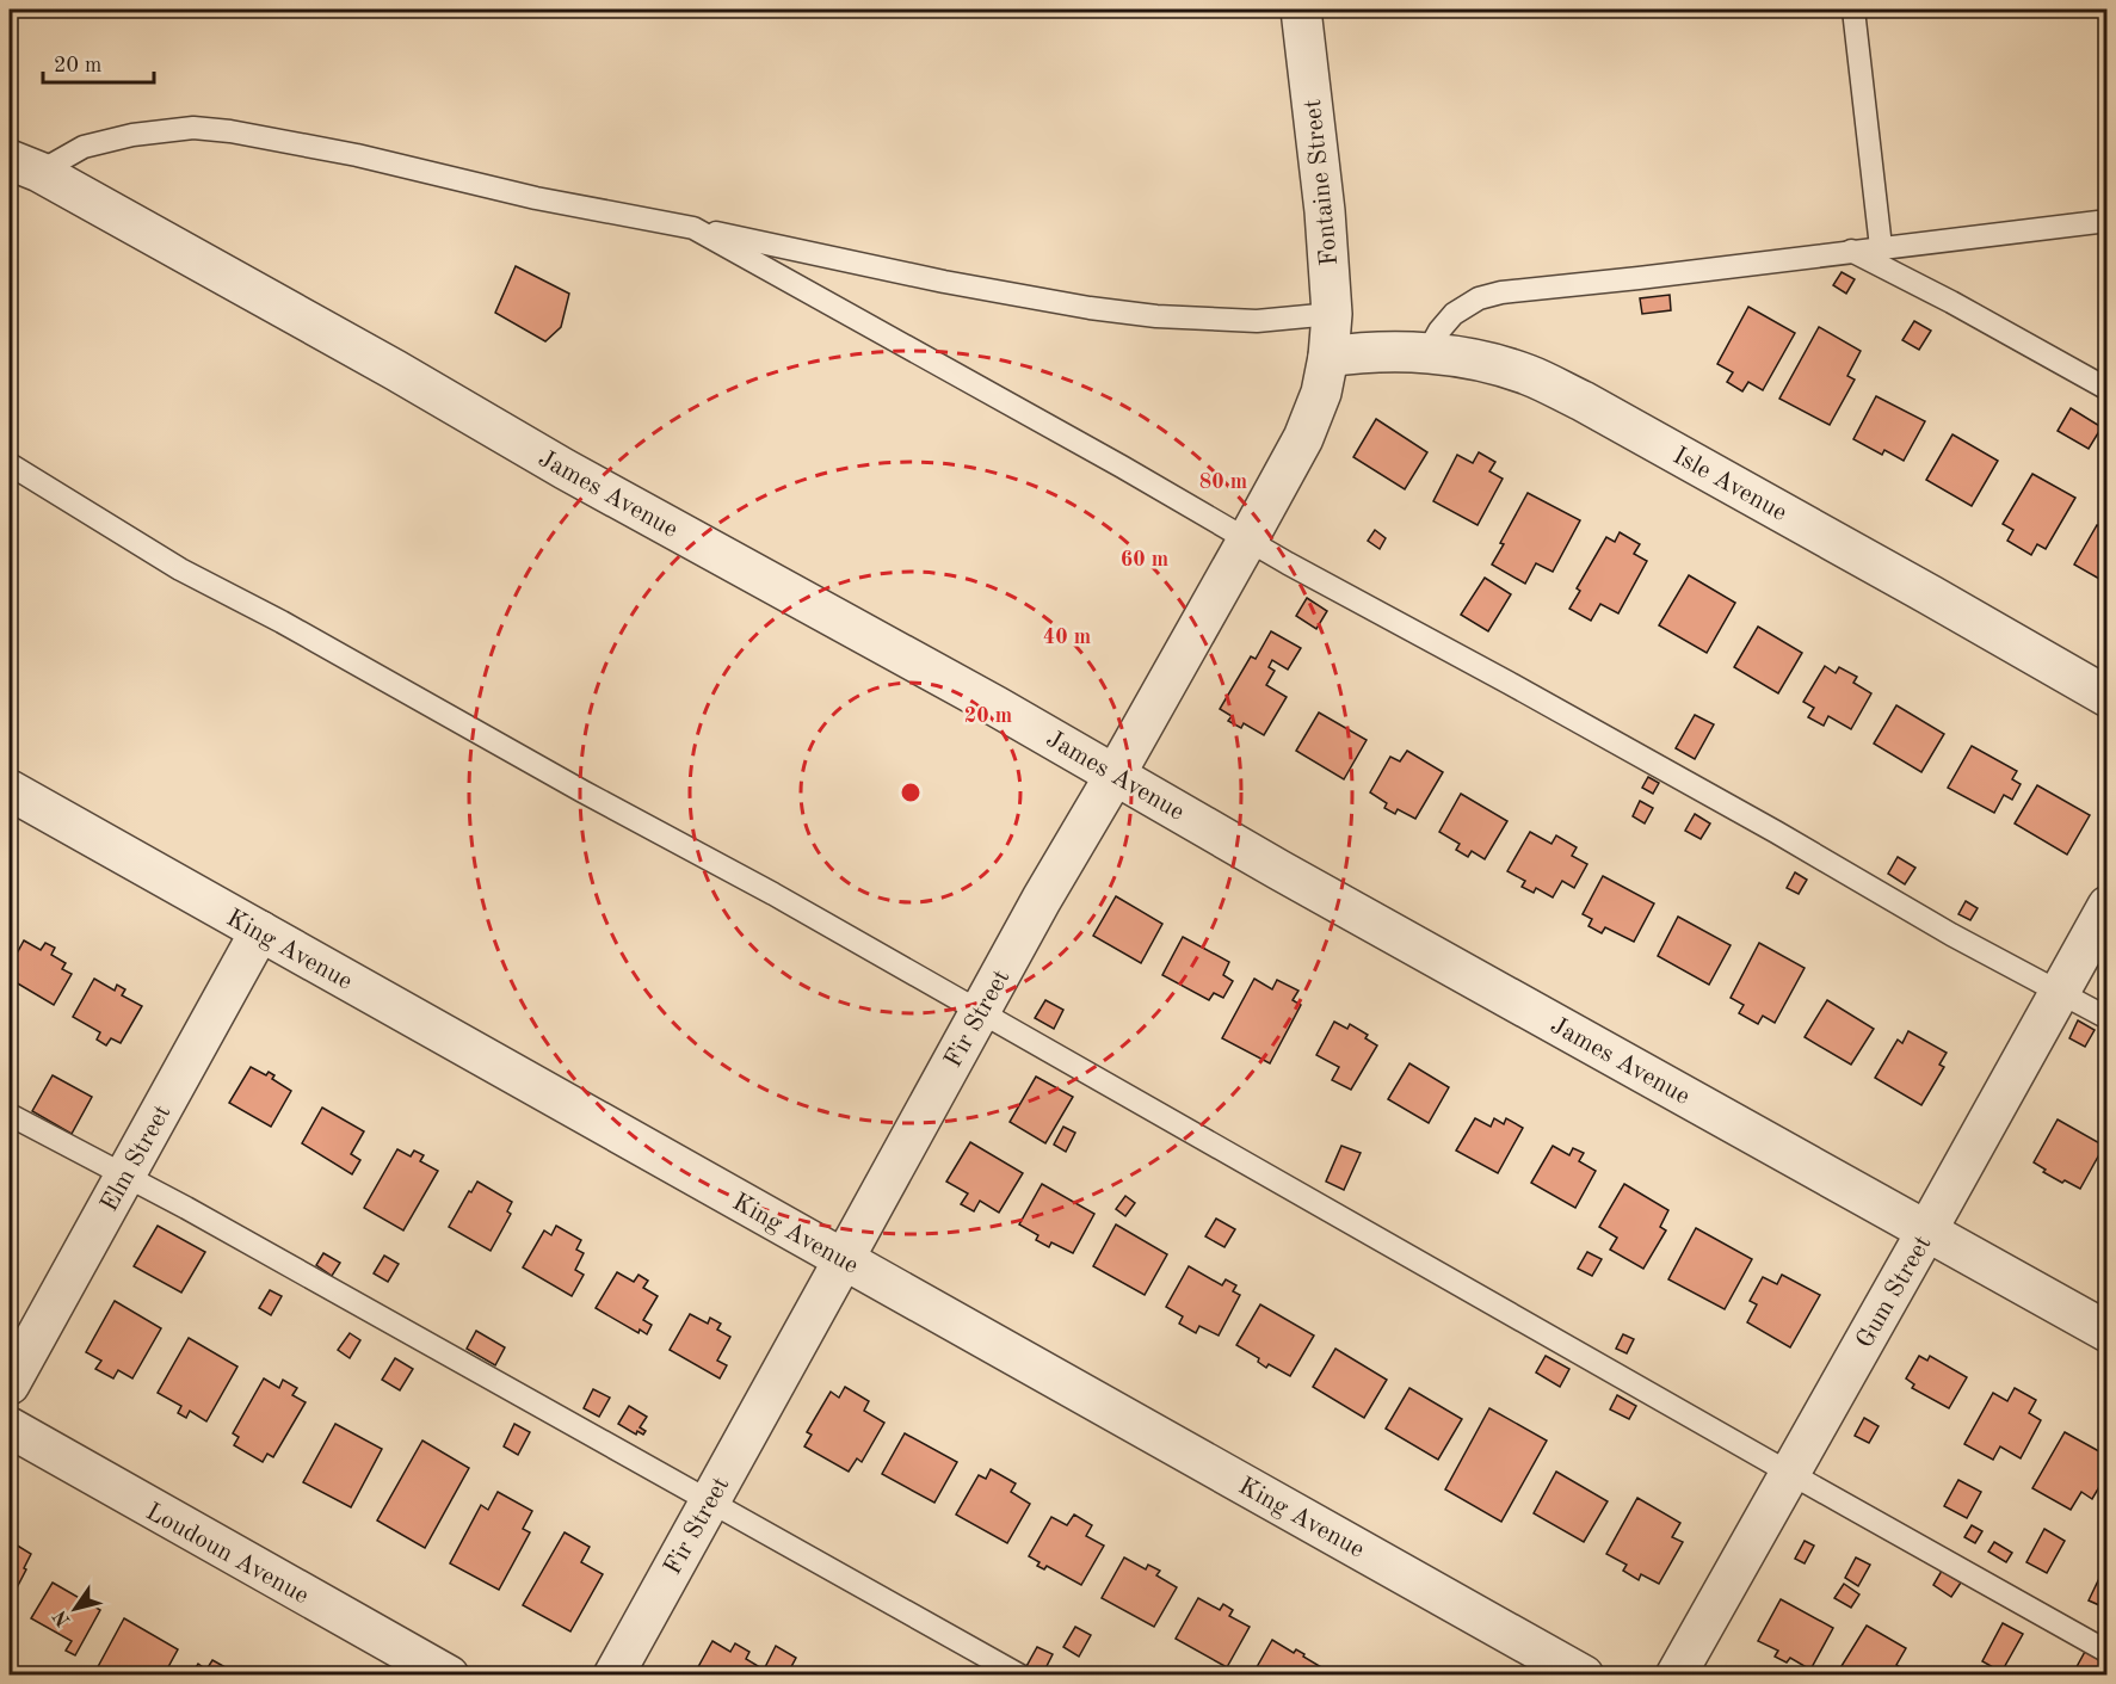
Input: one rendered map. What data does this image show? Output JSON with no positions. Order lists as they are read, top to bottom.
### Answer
{
  "streets": {
    "street": [
      "Fontaine Street",
      "Isle Avenue",
      "James Avenue",
      "King Avenue",
      "Fir Street",
      "Elm Street",
      "Gum Street",
      "Loudoun Avenue"
    ]
  },
  "crossings": [
    ["Fontaine Street", "Isle Avenue"],
    ["Fontaine Street", "Fir Street"],
    ["Isle Avenue", "Fir Street"],
    ["James Avenue", "Fir Street"],
    ["James Avenue", "Gum Street"],
    ["King Avenue", "Fir Street"],
    ["King Avenue", "Elm Street"]
  ],
  "scale_bar": "20 m",
  "north": "bottom left",
  "rings": [
    "80 m",
    "60 m",
    "40 m",
    "20 m"
  ]
}
